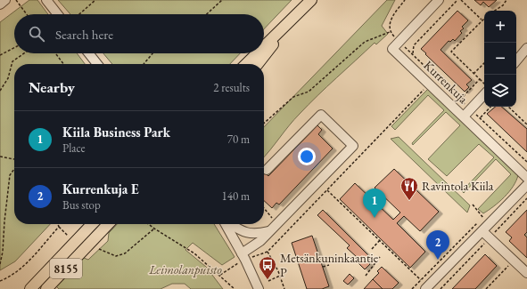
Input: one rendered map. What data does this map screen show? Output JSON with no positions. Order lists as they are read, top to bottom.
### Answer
{
  "streets": {
    "main road": ["8155"],
    "street": ["Kurrenkuja"]
  },
  "parks": ["Leimolanpuisto"],
  "places": {
    "restaurant": ["Ravintola Kiila"],
    "bus stop": ["Metsänkuninkaantie P"]
  },
  "page": {
    "map_buttons": ["+", "−"],
    "search": "Search here",
    "heading": ["Nearby", "2 results"],
    "list": [
      {
        "mark": "1",
        "name": "Kiila Business Park",
        "note": "Place",
        "value": "70 m"
      },
      {
        "mark": "2",
        "name": "Kurrenkuja E",
        "note": "Bus stop",
        "value": "140 m"
      }
    ],
    "pins": ["1", "2"]
  }
}
